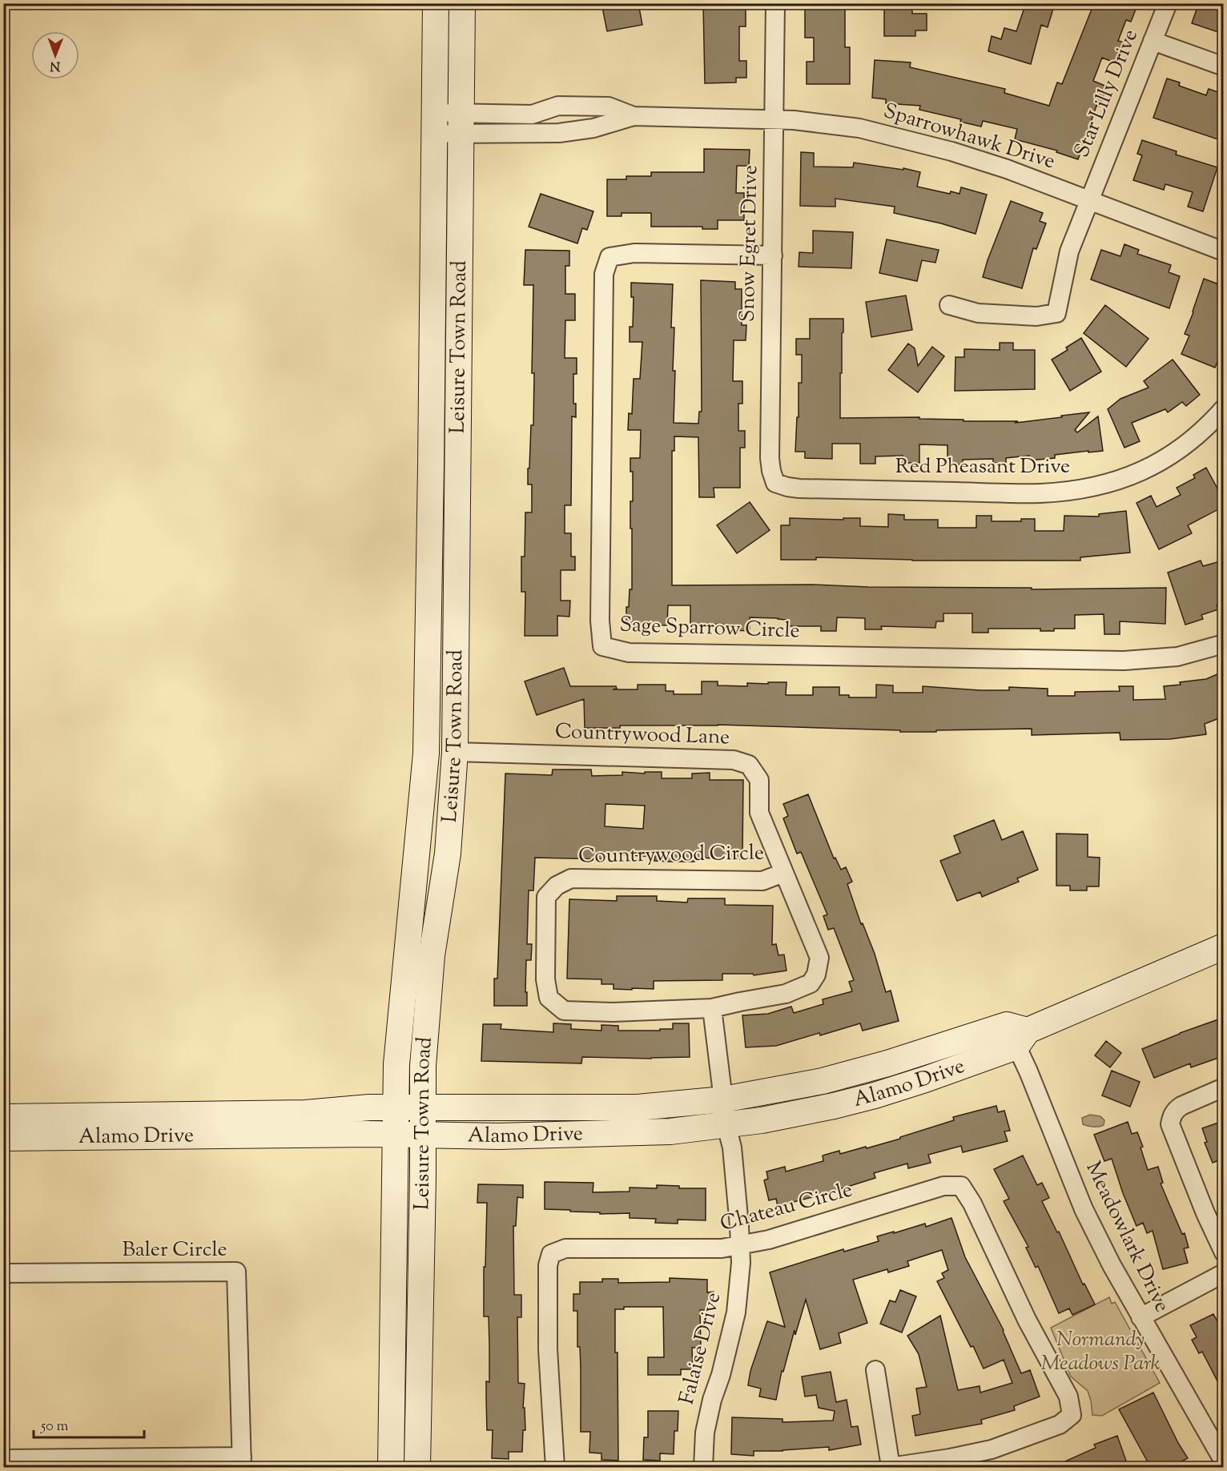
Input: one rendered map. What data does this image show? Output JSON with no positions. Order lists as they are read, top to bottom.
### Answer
{
  "streets": {
    "main road": ["Leisure Town Road", "Alamo Drive"],
    "street": [
      "Star Lilly Drive",
      "Sparrowhawk Drive",
      "Snow Egret Drive",
      "Red Pheasant Drive",
      "Sage Sparrow Circle",
      "Countrywood Lane",
      "Countrywood Circle",
      "Chateau Circle",
      "Meadowlark Drive",
      "Baler Circle",
      "Falaise Drive"
    ]
  },
  "crossings": [
    ["Star Lilly Drive", "Sparrowhawk Drive"],
    ["Sparrowhawk Drive", "Snow Egret Drive"],
    ["Sparrowhawk Drive", "Leisure Town Road"],
    ["Snow Egret Drive", "Red Pheasant Drive"],
    ["Snow Egret Drive", "Sage Sparrow Circle"],
    ["Leisure Town Road", "Countrywood Lane"],
    ["Leisure Town Road", "Alamo Drive"],
    ["Countrywood Lane", "Countrywood Circle"],
    ["Countrywood Lane", "Falaise Drive"],
    ["Countrywood Circle", "Falaise Drive"],
    ["Alamo Drive", "Meadowlark Drive"],
    ["Alamo Drive", "Falaise Drive"],
    ["Chateau Circle", "Falaise Drive"]
  ],
  "parks": ["Normandy Meadows Park"],
  "scale_bar": "50 m",
  "north": "bottom"
}
